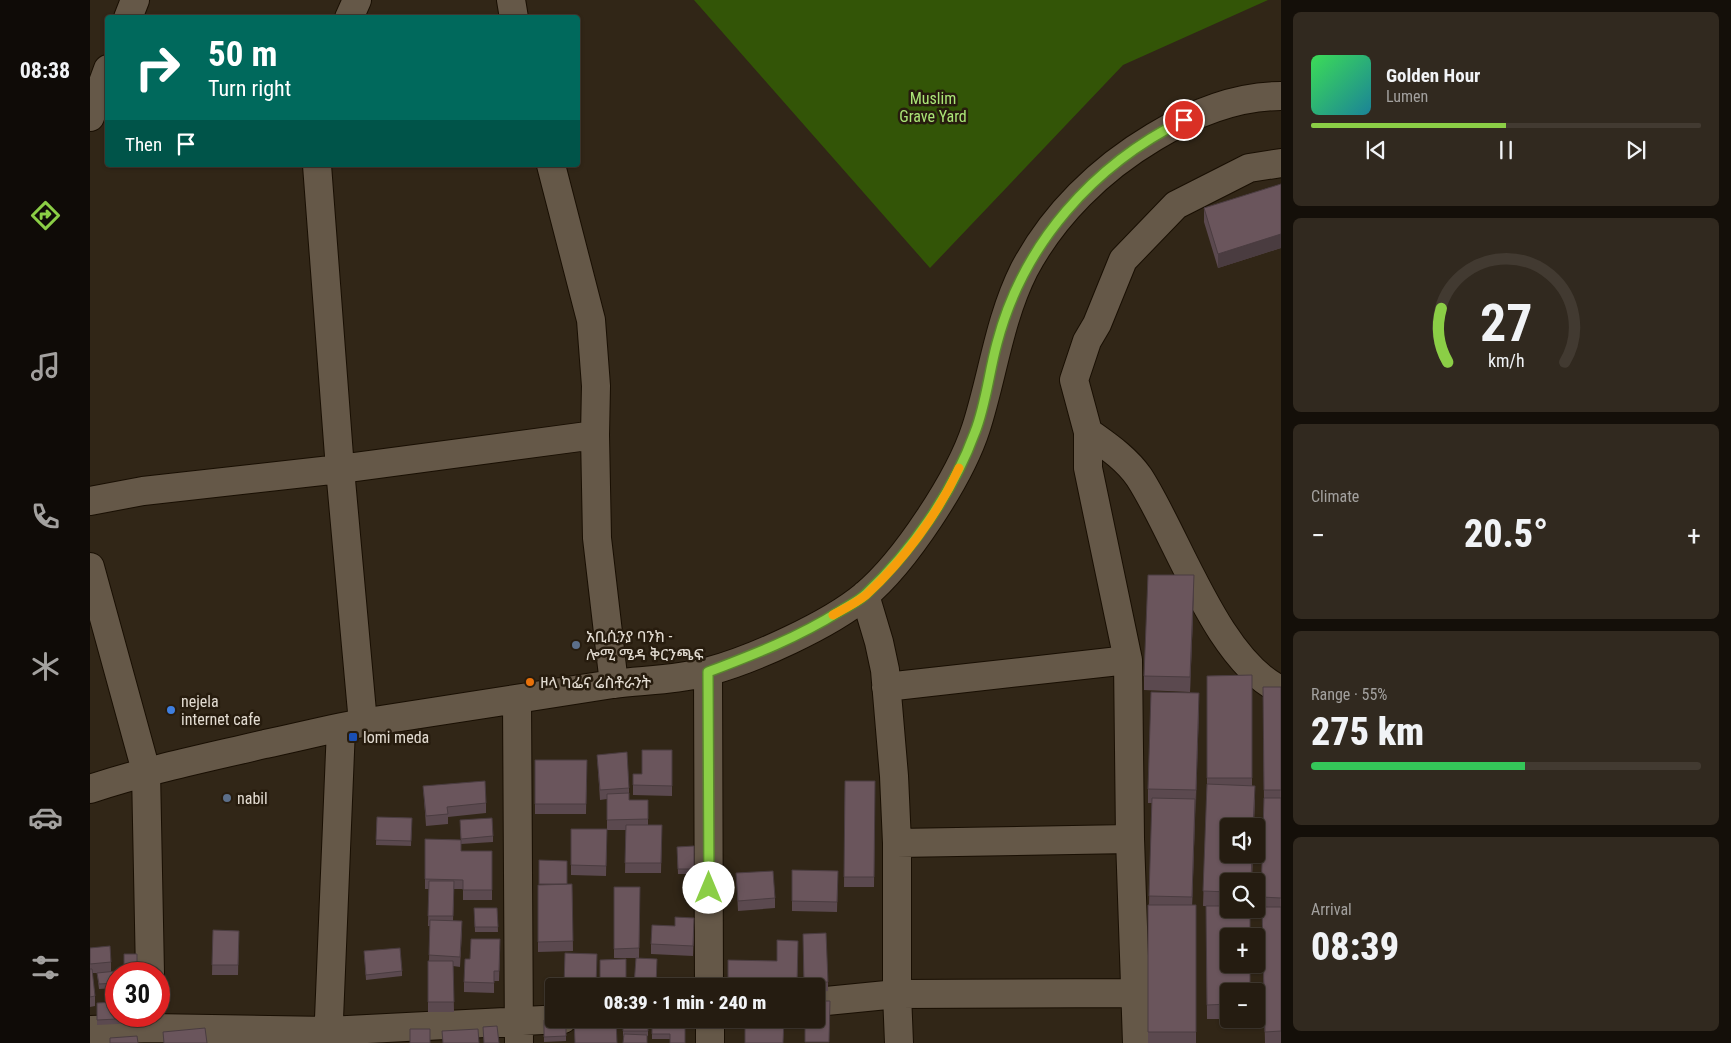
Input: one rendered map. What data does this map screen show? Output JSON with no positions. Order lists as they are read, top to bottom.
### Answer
{
  "parks": ["Muslim Grave Yard"],
  "places": {
    "other": [
      "አቢሲንያ ባንክ - ሎሚ ሜዳ ቅርንጫፍ",
      "ዞላ ካፌና ሬስቶራንት",
      "nejela internet cafe",
      "nabil"
    ],
    "transit": ["lomi meda"]
  },
  "page": {
    "tabs": "08:38",
    "turn": ["50 m", "Turn right"],
    "song": ["Golden Hour", "Lumen"],
    "then": "Then",
    "tile": [
      "Climate",
      ["Range · 55%", "275 km"],
      ["Arrival", "08:39"]
    ],
    "heat": ["−", "20.5°", "+"],
    "map_buttons": ["+", "−"],
    "limit": "30",
    "trip": "08:39 · 1 min · 240 m",
    "gauge": ["27", "km/h"]
  }
}
